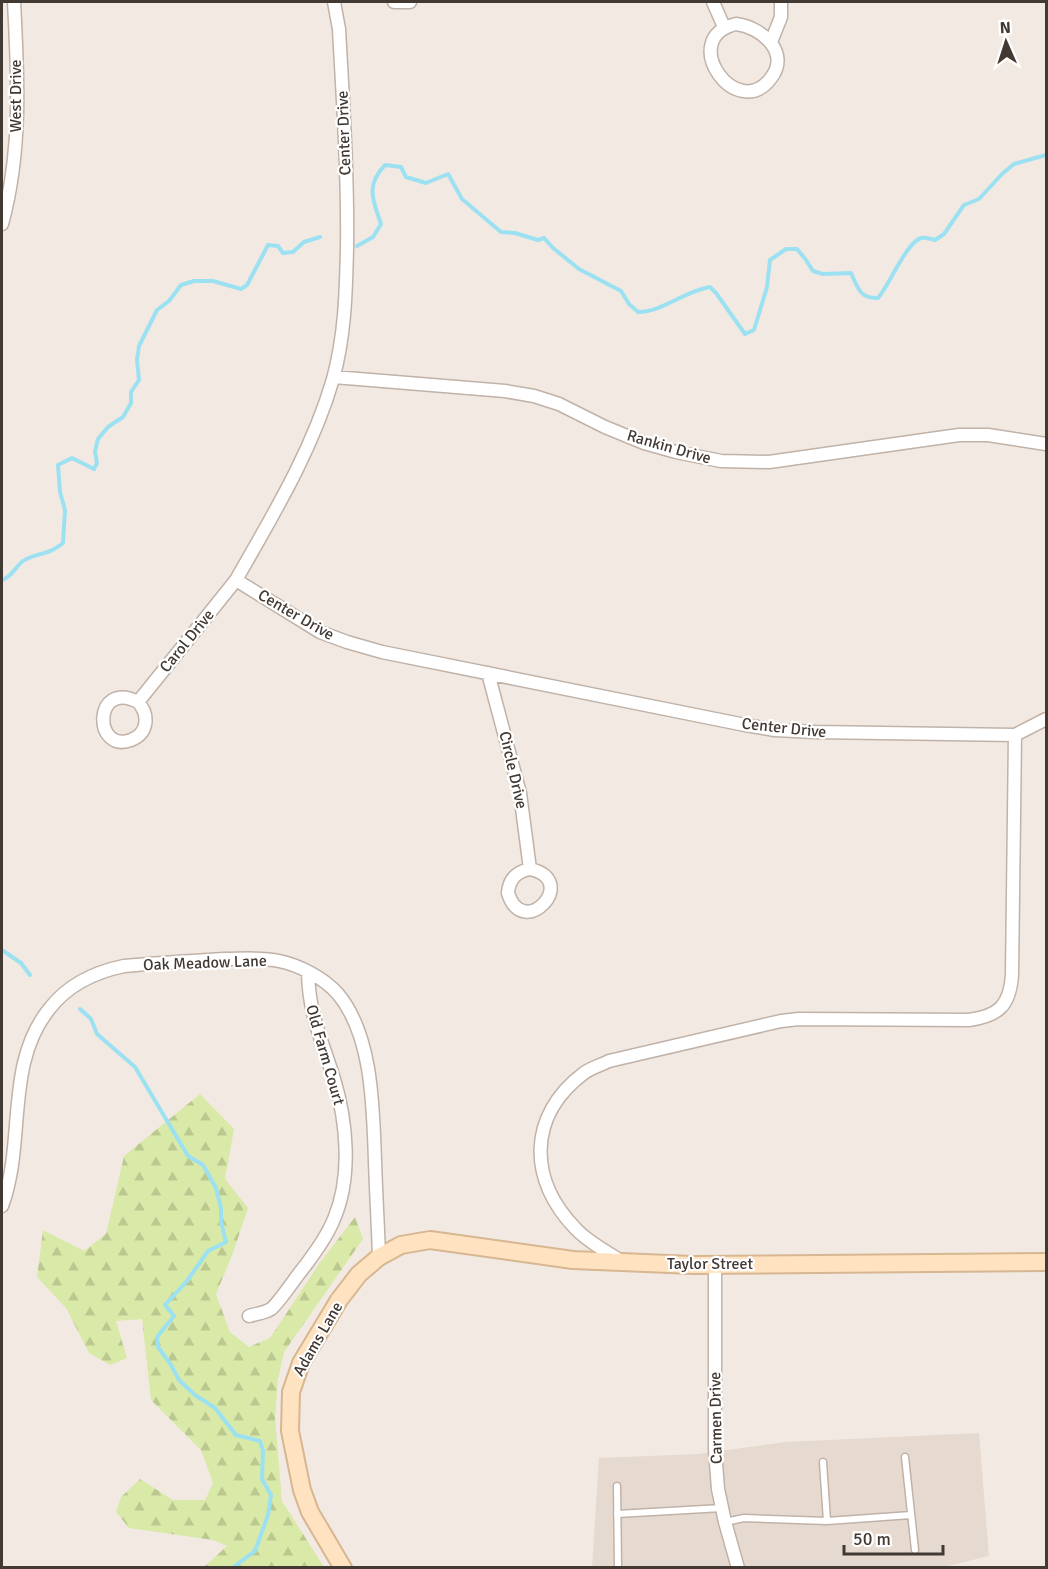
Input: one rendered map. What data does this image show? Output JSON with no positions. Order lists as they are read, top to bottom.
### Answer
{
  "streets": {
    "street": [
      "West Drive",
      "Center Drive",
      "Rankin Drive",
      "Carol Drive",
      "Circle Drive",
      "Oak Meadow Lane",
      "Old Farm Court",
      "Taylor Street",
      "Adams Lane",
      "Carmen Drive"
    ]
  },
  "crossings": [
    ["Center Drive", "Rankin Drive"],
    ["Center Drive", "Carol Drive"],
    ["Center Drive", "Circle Drive"],
    ["Oak Meadow Lane", "Old Farm Court"],
    ["Oak Meadow Lane", "Taylor Street"],
    ["Oak Meadow Lane", "Adams Lane"],
    ["Taylor Street", "Adams Lane"],
    ["Taylor Street", "Carmen Drive"]
  ],
  "scale_bar": "50 m",
  "north": "top"
}
